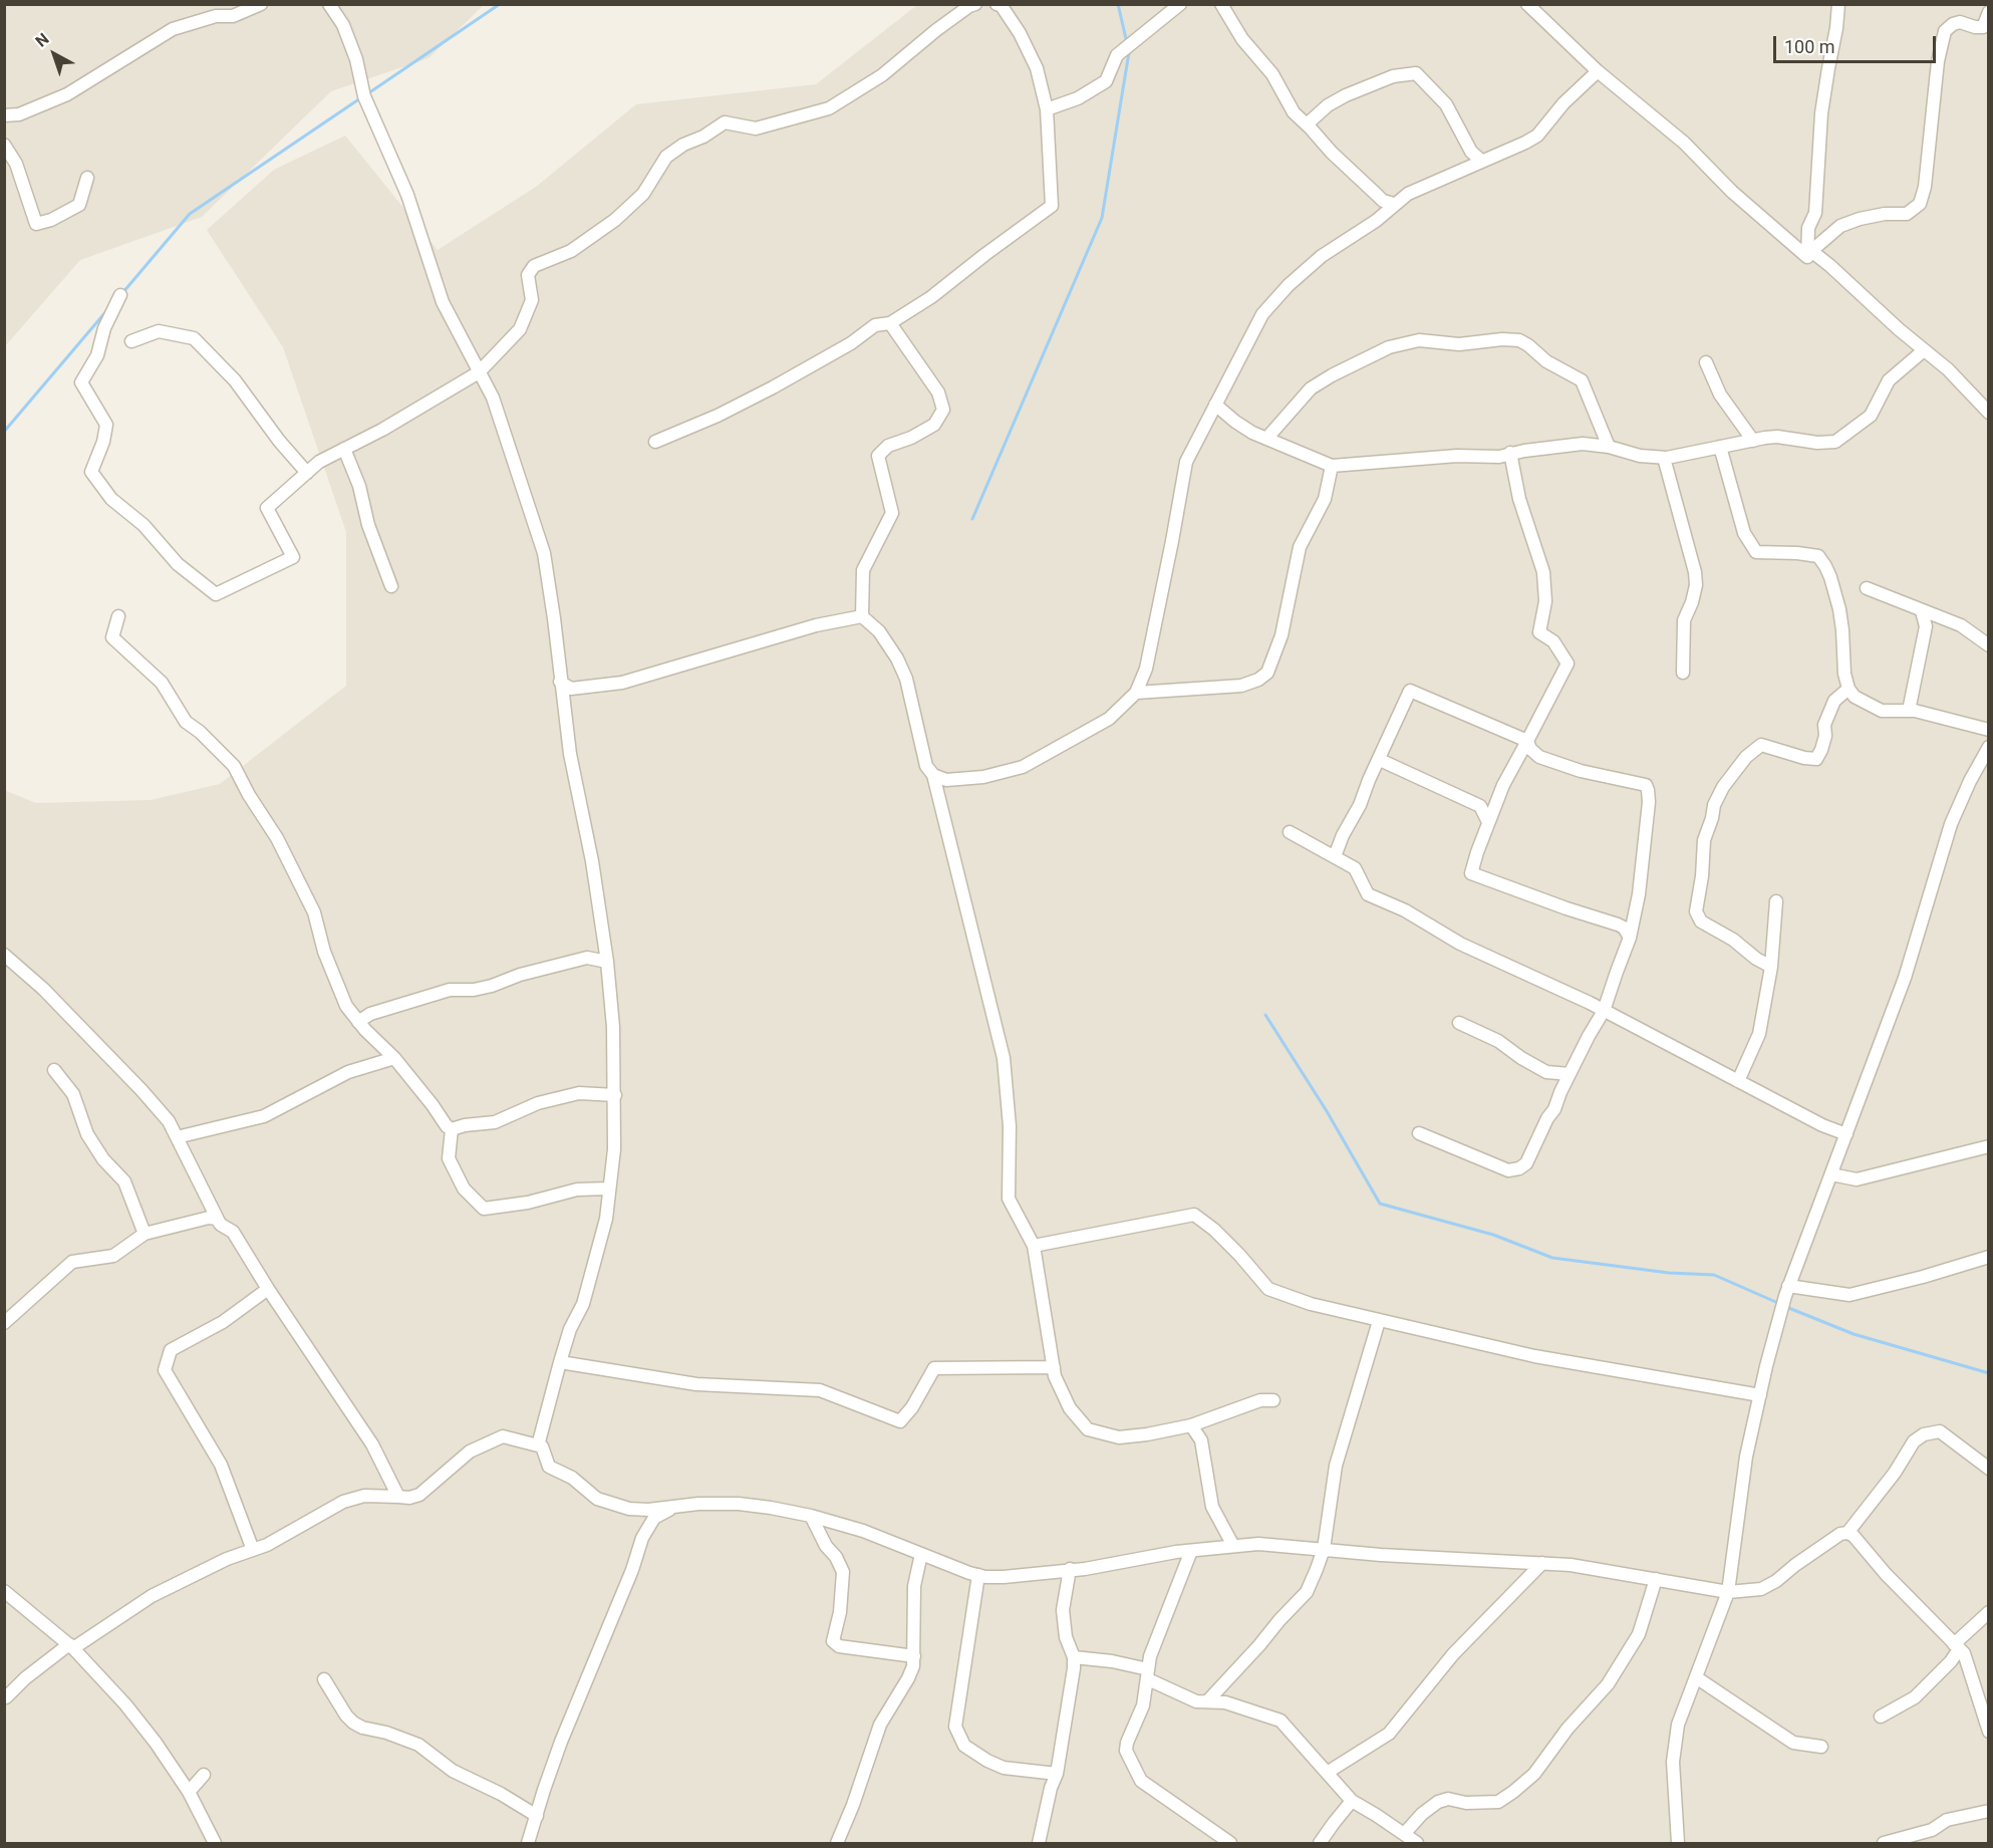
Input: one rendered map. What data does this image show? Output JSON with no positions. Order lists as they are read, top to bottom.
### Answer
{
  "scale_bar": "100 m",
  "north": "top left"
}
